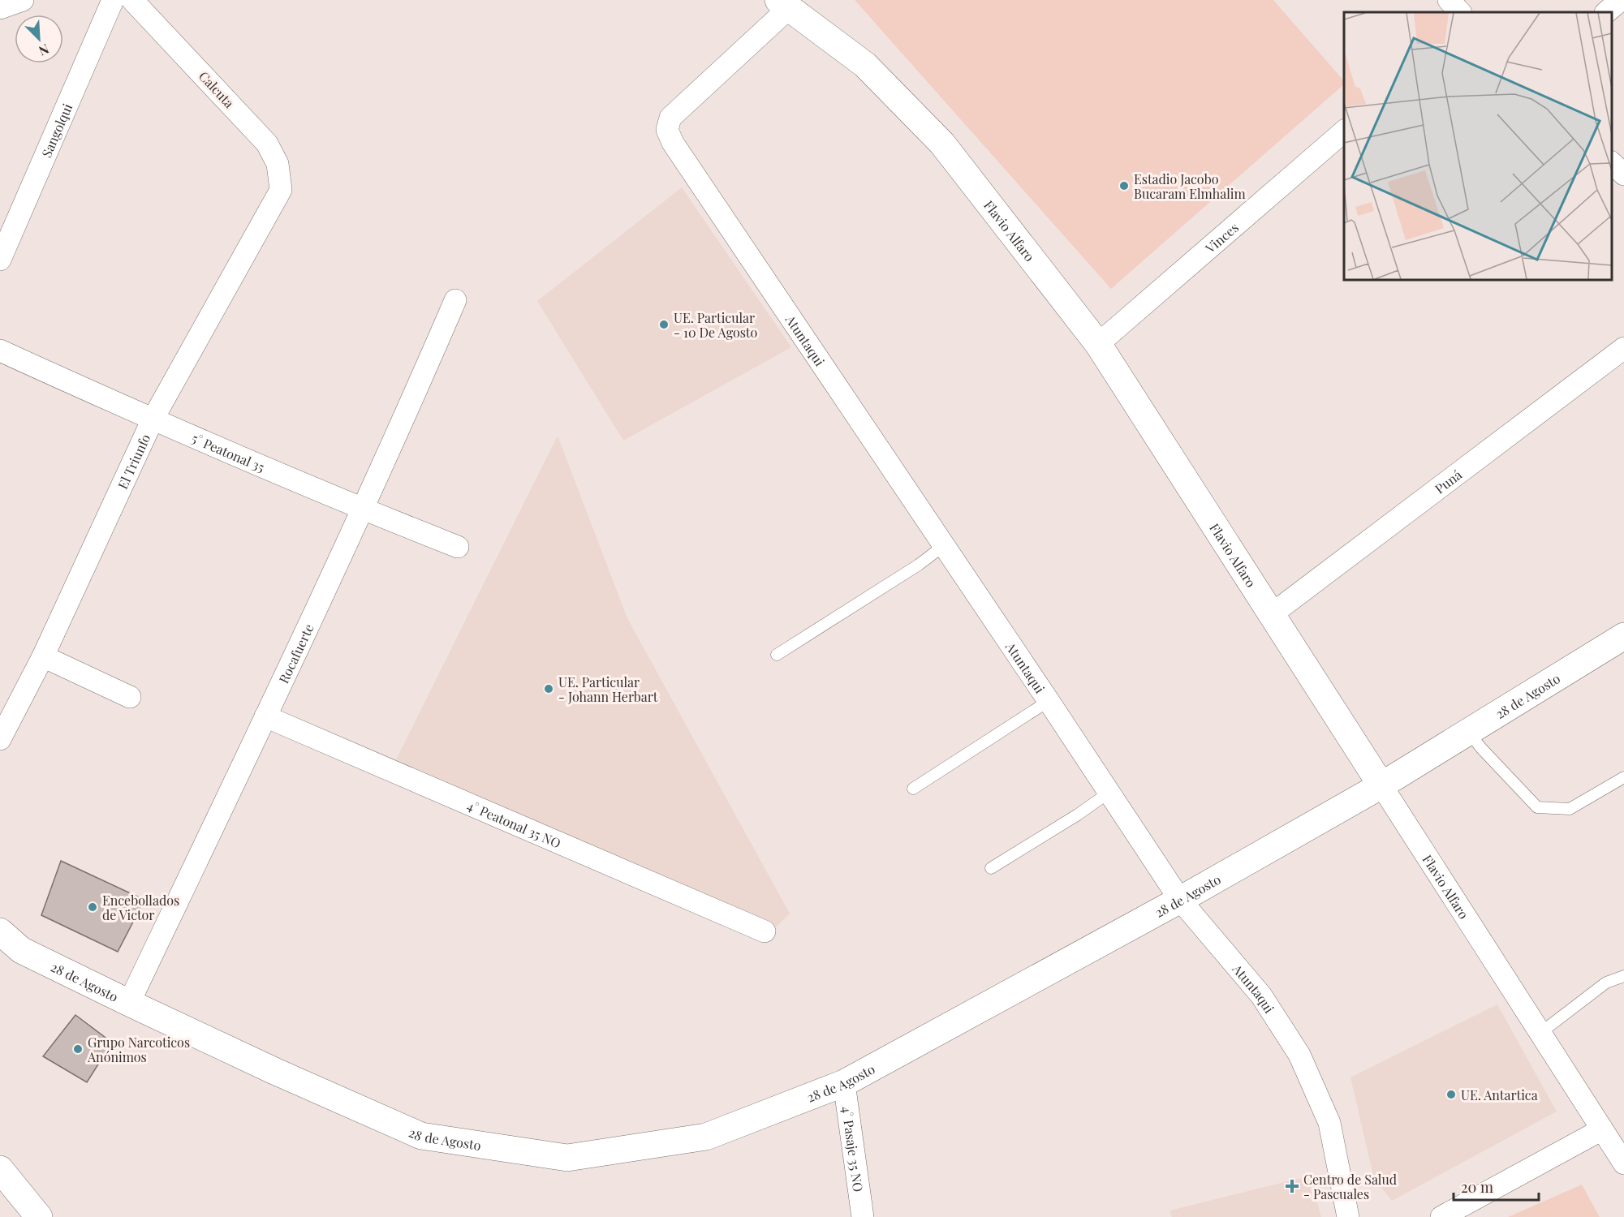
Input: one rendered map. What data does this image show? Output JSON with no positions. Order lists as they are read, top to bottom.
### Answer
{
  "streets": {
    "main road": ["Flavio Alfaro", "28 de Agosto"],
    "street": [
      "Calcuta",
      "Sangolqui",
      "Vinces",
      "Atuntaqui",
      "5° Peatonal 35",
      "El Triunfo",
      "Puná",
      "Rocafuerte",
      "4° Peatonal 35 NO",
      "4° Pasaje 35 NO"
    ]
  },
  "crossings": [
    ["Calcuta", "El Triunfo"],
    ["Flavio Alfaro", "Vinces"],
    ["Flavio Alfaro", "Atuntaqui"],
    ["Flavio Alfaro", "Puná"],
    ["Flavio Alfaro", "28 de Agosto"],
    ["Atuntaqui", "28 de Agosto"],
    ["5° Peatonal 35", "El Triunfo"],
    ["5° Peatonal 35", "Rocafuerte"],
    ["Rocafuerte", "28 de Agosto"],
    ["Rocafuerte", "4° Peatonal 35 NO"],
    ["28 de Agosto", "4° Pasaje 35 NO"]
  ],
  "places": {
    "other": [
      "Estadio Jacobo Bucaram Elmhalim",
      "UE. Particular - 10 De Agosto",
      "UE. Particular - Johann Herbart",
      "Encebollados de Victor",
      "Grupo Narcoticos Anónimos",
      "UE. Antartica"
    ],
    "health": ["Centro de Salud - Pascuales"]
  },
  "scale_bar": "20 m",
  "north": "bottom right"
}
